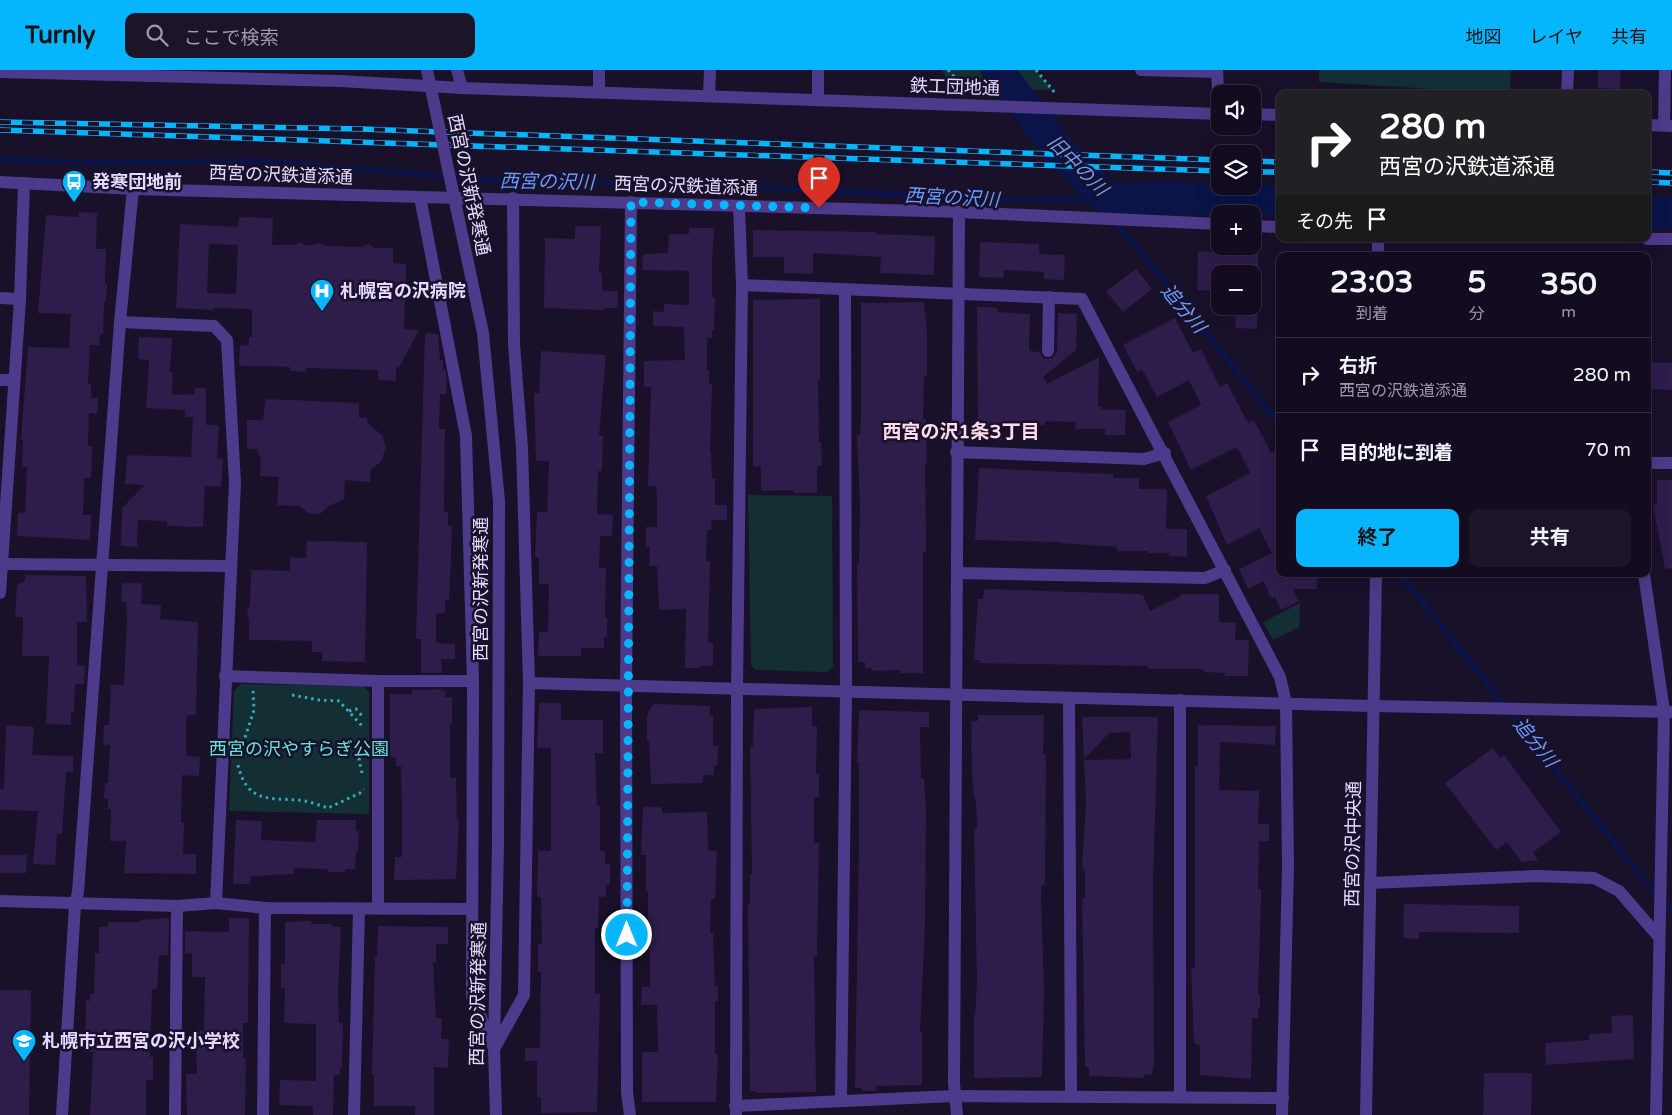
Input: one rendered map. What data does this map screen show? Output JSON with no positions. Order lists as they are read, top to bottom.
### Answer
{
  "streets": {
    "street": [
      "鉄工団地通",
      "西宮の沢鉄道添通",
      "西宮の沢新発寒通",
      "西宮の沢中央通"
    ]
  },
  "districts": ["西宮の沢1条3丁目"],
  "water": ["旧中の川", "西宮の沢川", "追分川"],
  "parks": ["西宮の沢やすらぎ公園"],
  "places": {
    "bus stop": ["発寒団地前"],
    "hospital": ["札幌宮の沢病院"],
    "school or university": ["札幌市立西宮の沢小学校"]
  },
  "page": {
    "header": "Turnly",
    "search": "ここで検索",
    "nav": ["地図", "レイヤ", "共有"],
    "map_buttons": ["+", "−"],
    "turn": ["280 m", "西宮の沢鉄道添通"],
    "then": "その先",
    "eta": [
      "23:03",
      "到着",
      "5",
      "分",
      "350",
      "m"
    ],
    "list": [
      {
        "name": "右折",
        "note": "西宮の沢鉄道添通",
        "value": "280 m"
      },
      {
        "name": "目的地に到着",
        "value": "70 m"
      }
    ],
    "buttons": ["終了", "共有"]
  }
}
